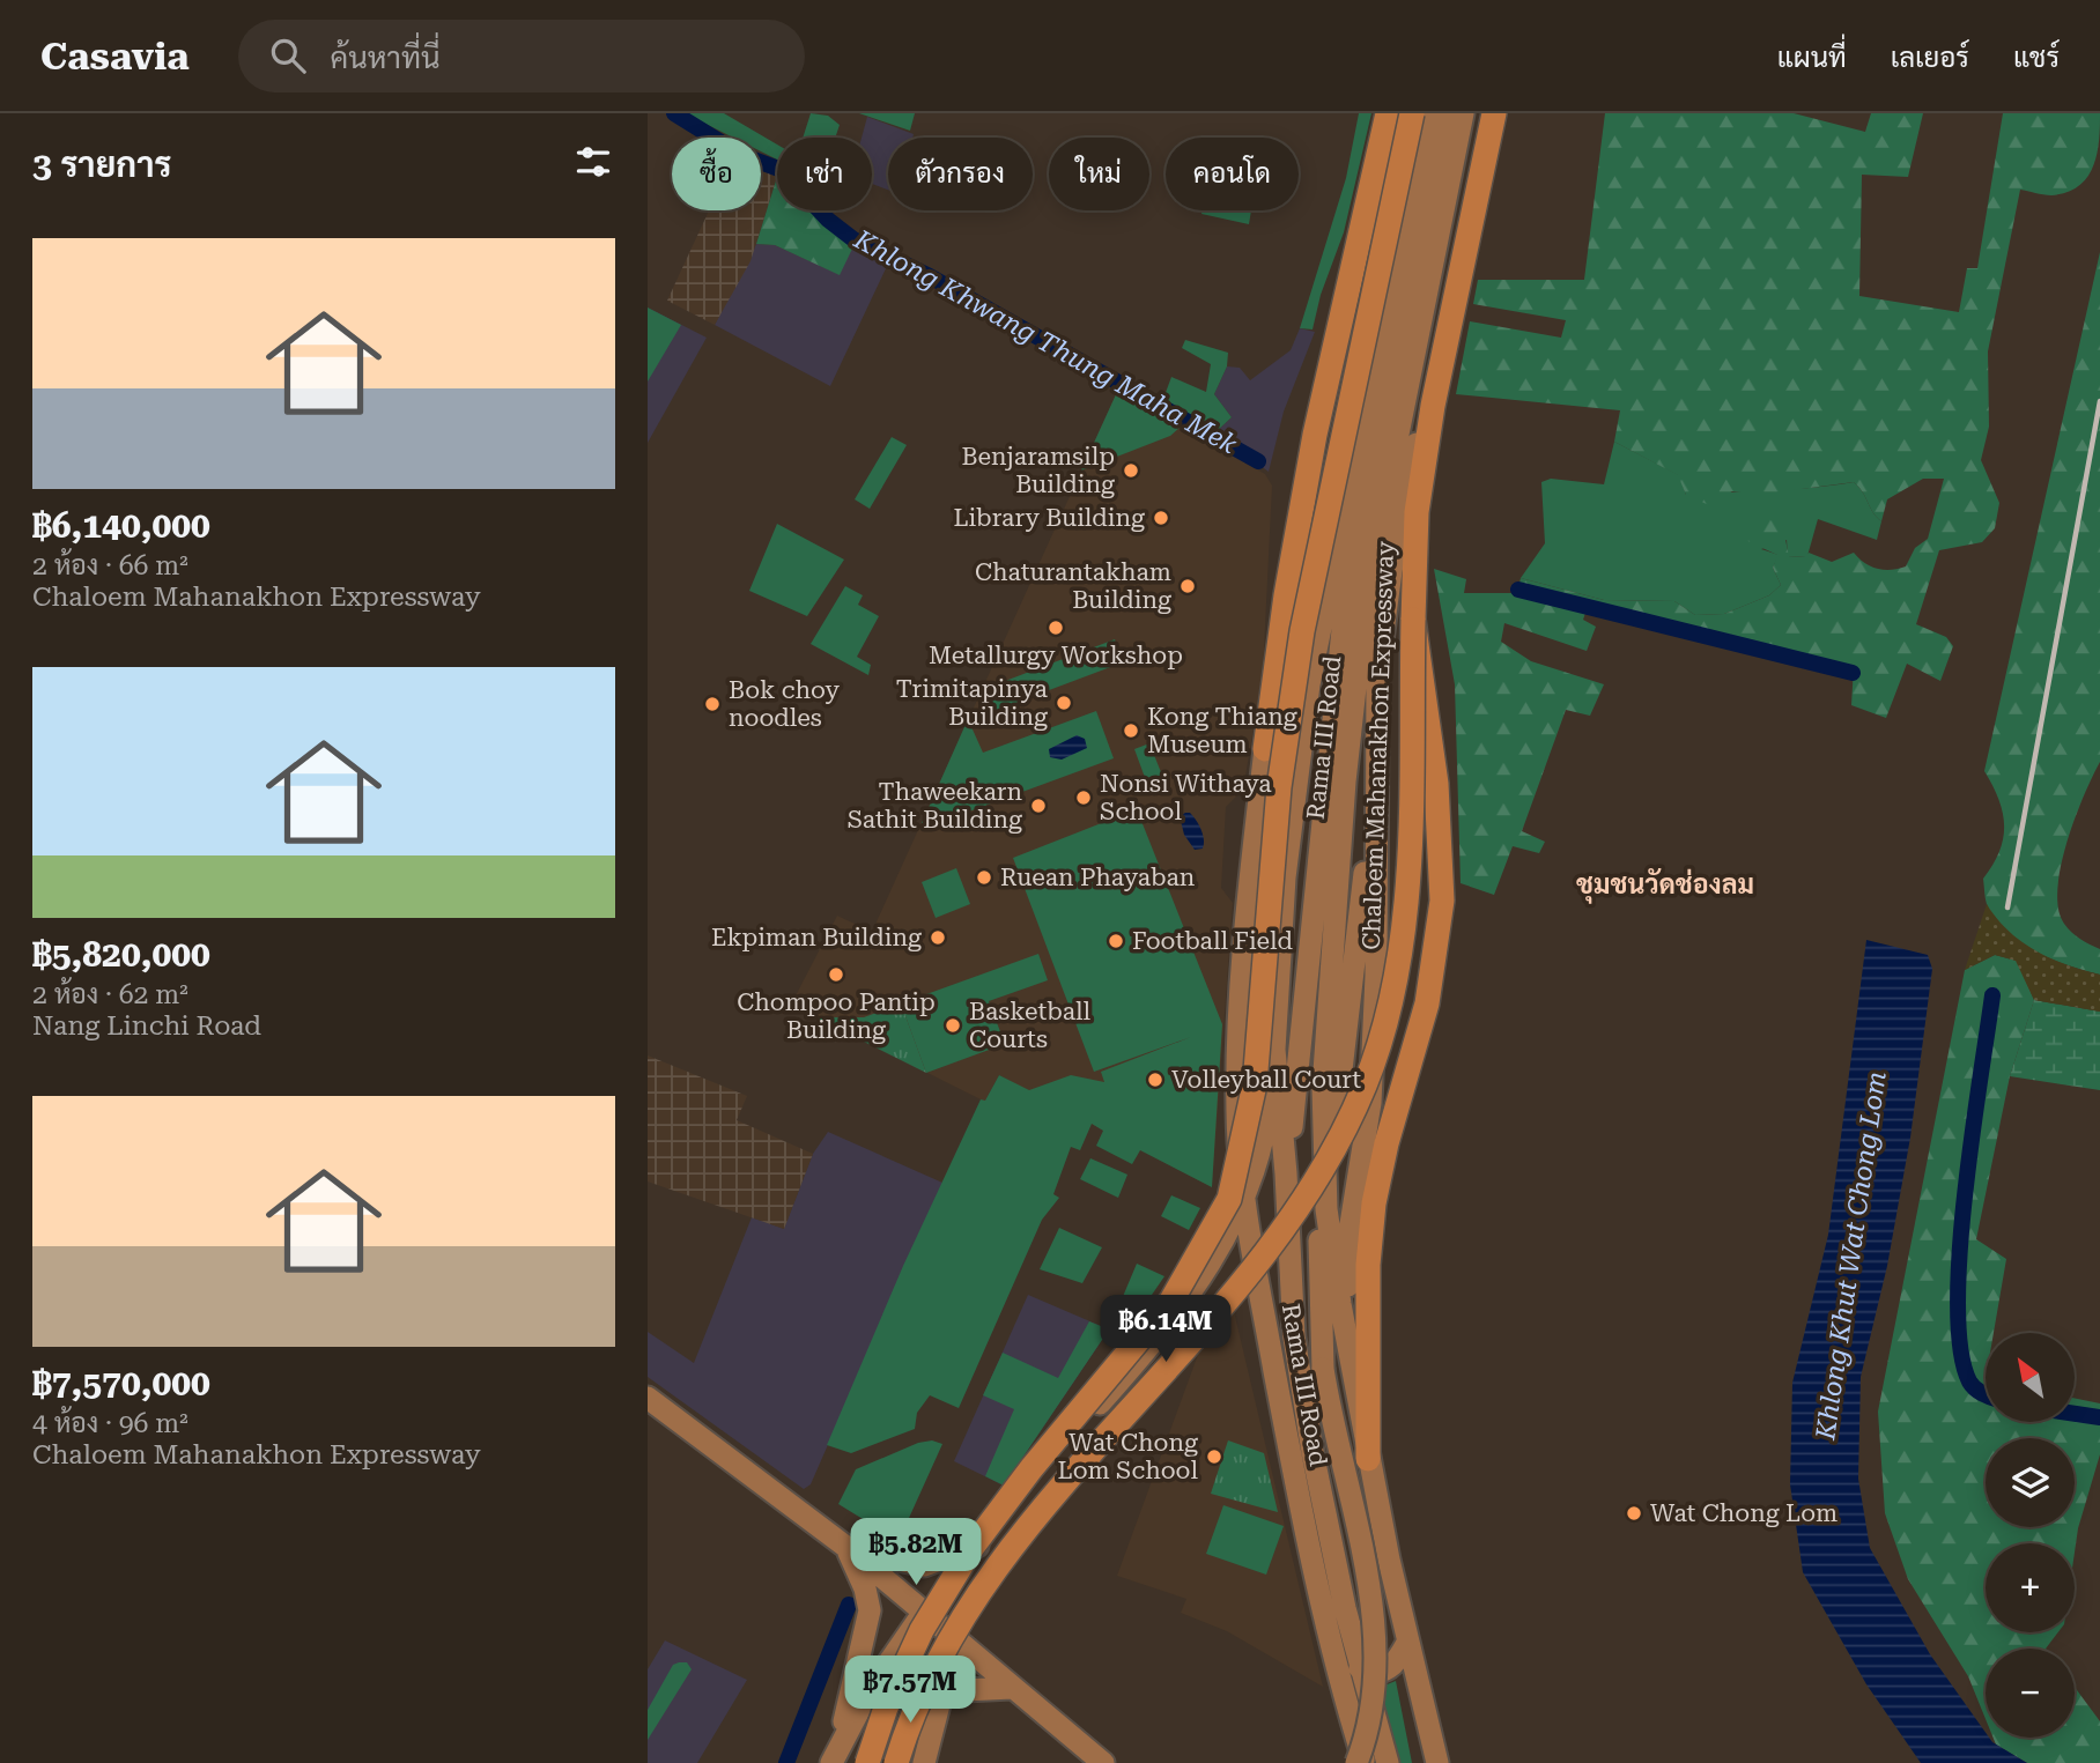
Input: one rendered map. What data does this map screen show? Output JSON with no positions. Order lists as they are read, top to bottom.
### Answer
{
  "streets": {
    "highway": ["Chaloem Mahanakhon Expressway"],
    "main road": ["Rama III Road"]
  },
  "districts": ["ชุมชนวัดช่องลม"],
  "water": ["Khlong Khwang Thung Maha Mek", "Khlong Khut Wat Chong Lom"],
  "places": [
    "Benjaramsilp Building",
    "Library Building",
    "Chaturantakham Building",
    "Metallurgy Workshop",
    "Trimitapinya Building",
    "Bok choy noodles",
    "Kong Thiang Museum",
    "Nonsi Withaya School",
    "Thaweekarn Sathit Building",
    "Ruean Phayaban",
    "Ekpiman Building",
    "Football Field",
    "Chompoo Pantip Building",
    "Basketball Courts",
    "Volleyball Court",
    "Wat Chong Lom School",
    "Wat Chong Lom"
  ],
  "north": "top left",
  "page": {
    "header": "Casavia",
    "search": "ค้นหาที่นี่",
    "nav": ["แผนที่", "เลเยอร์", "แชร์"],
    "heading": "3 รายการ",
    "chip": [
      "ซื้อ",
      "เช่า",
      "ตัวกรอง",
      "ใหม่",
      "คอนโด"
    ],
    "list": [
      {
        "name": "฿6,140,000",
        "note": "2 ห้อง · 66 m² · Chaloem Mahanakhon Expressway"
      },
      {
        "name": "฿5,820,000",
        "note": "2 ห้อง · 62 m² · Nang Linchi Road"
      },
      {
        "name": "฿7,570,000",
        "note": "4 ห้อง · 96 m² · Chaloem Mahanakhon Expressway"
      }
    ],
    "price": ["฿6.14M", "฿5.82M", "฿7.57M"],
    "map_buttons": ["+", "−"]
  }
}
